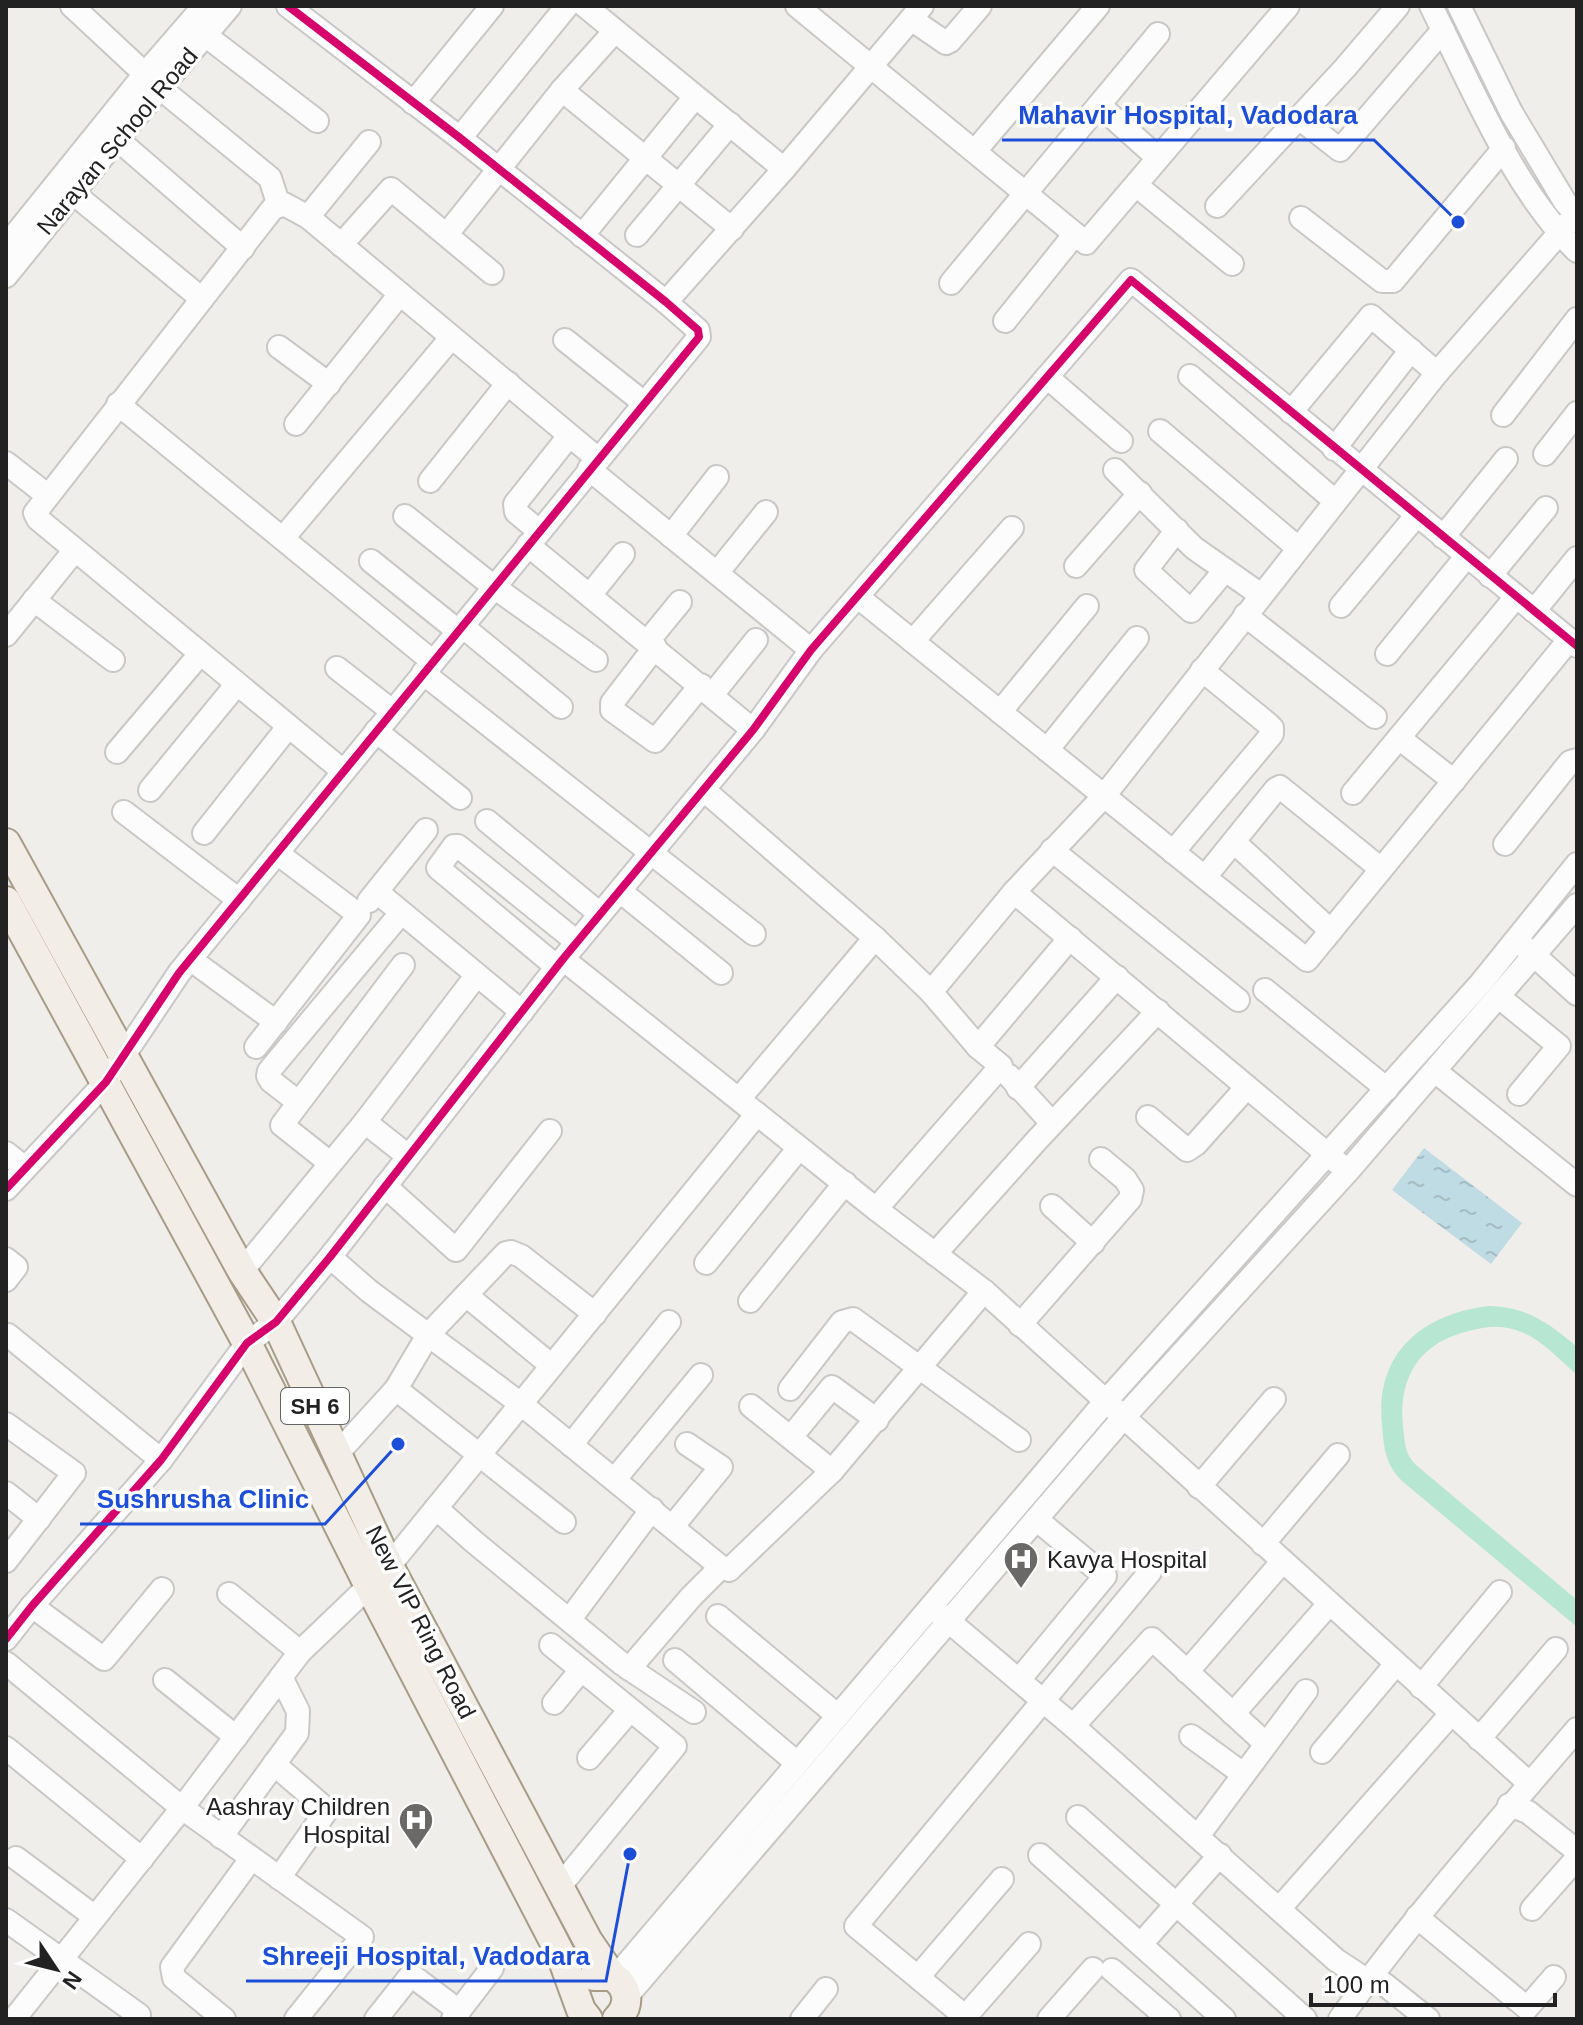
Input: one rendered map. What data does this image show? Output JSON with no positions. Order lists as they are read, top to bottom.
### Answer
{
  "streets": {
    "main road": ["SH 6", "New VIP Ring Road"],
    "street": ["Narayan School Road"]
  },
  "places": {
    "other": ["Mahavir Hospital, Vadodara", "Sushrusha Clinic", "Shreeji Hospital, Vadodara"],
    "hospital": ["Kavya Hospital", "Aashray Children Hospital"]
  },
  "scale_bar": "100 m",
  "north": "bottom right"
}
